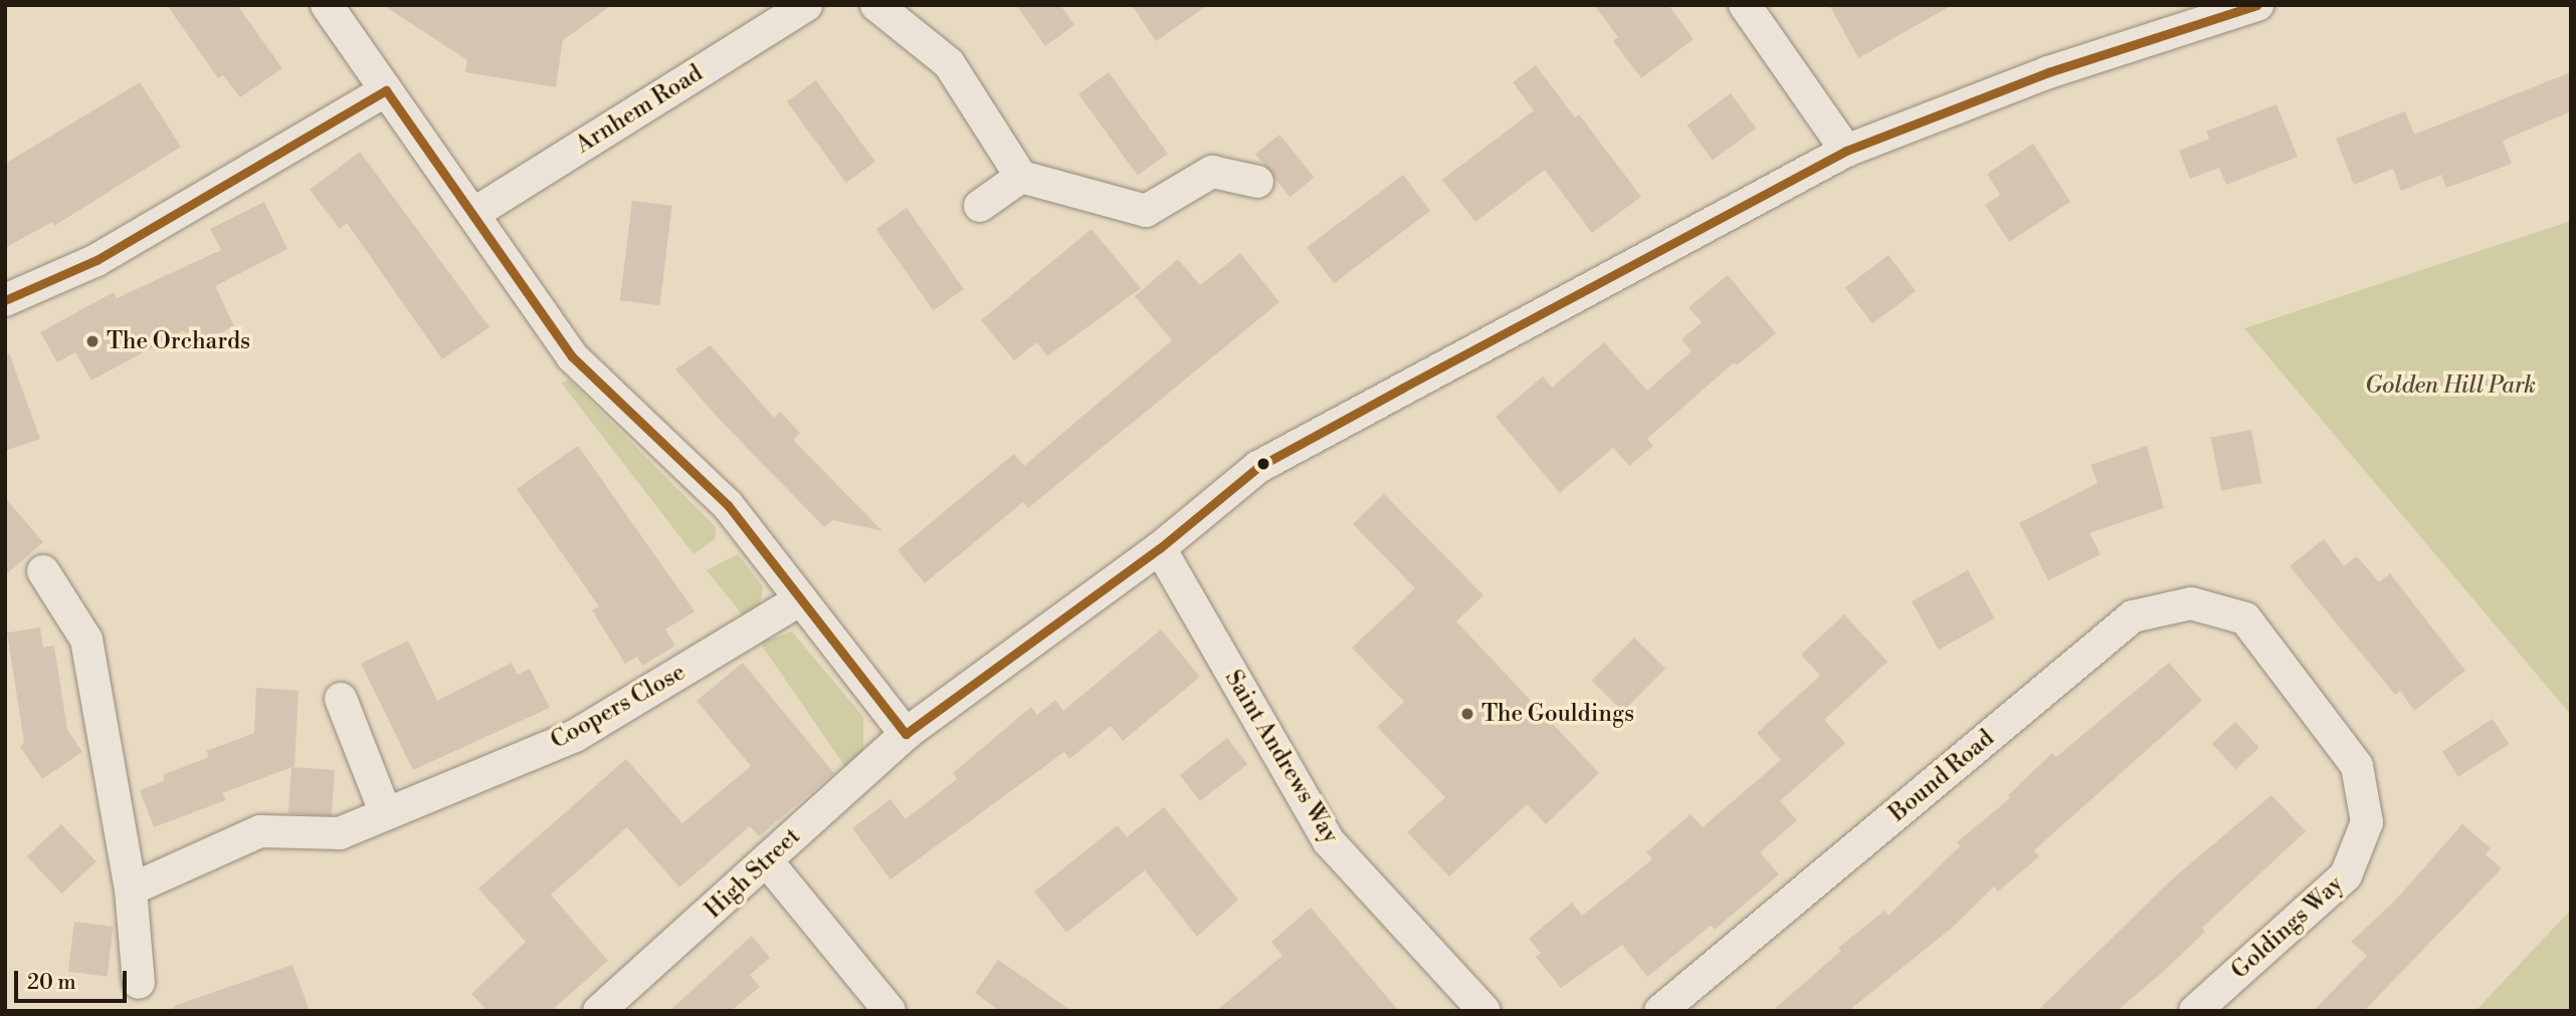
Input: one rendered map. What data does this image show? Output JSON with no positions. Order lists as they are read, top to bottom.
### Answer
{
  "streets": {
    "street": [
      "Arnhem Road",
      "Coopers Close",
      "Saint Andrews Way",
      "Bound Road",
      "High Street",
      "Goldings Way"
    ]
  },
  "crossings": [
    ["Saint Andrews Way", "High Street"],
    ["Bound Road", "Goldings Way"]
  ],
  "parks": ["Golden Hill Park"],
  "places": ["The Orchards", "The Gouldings"],
  "scale_bar": "20 m"
}
